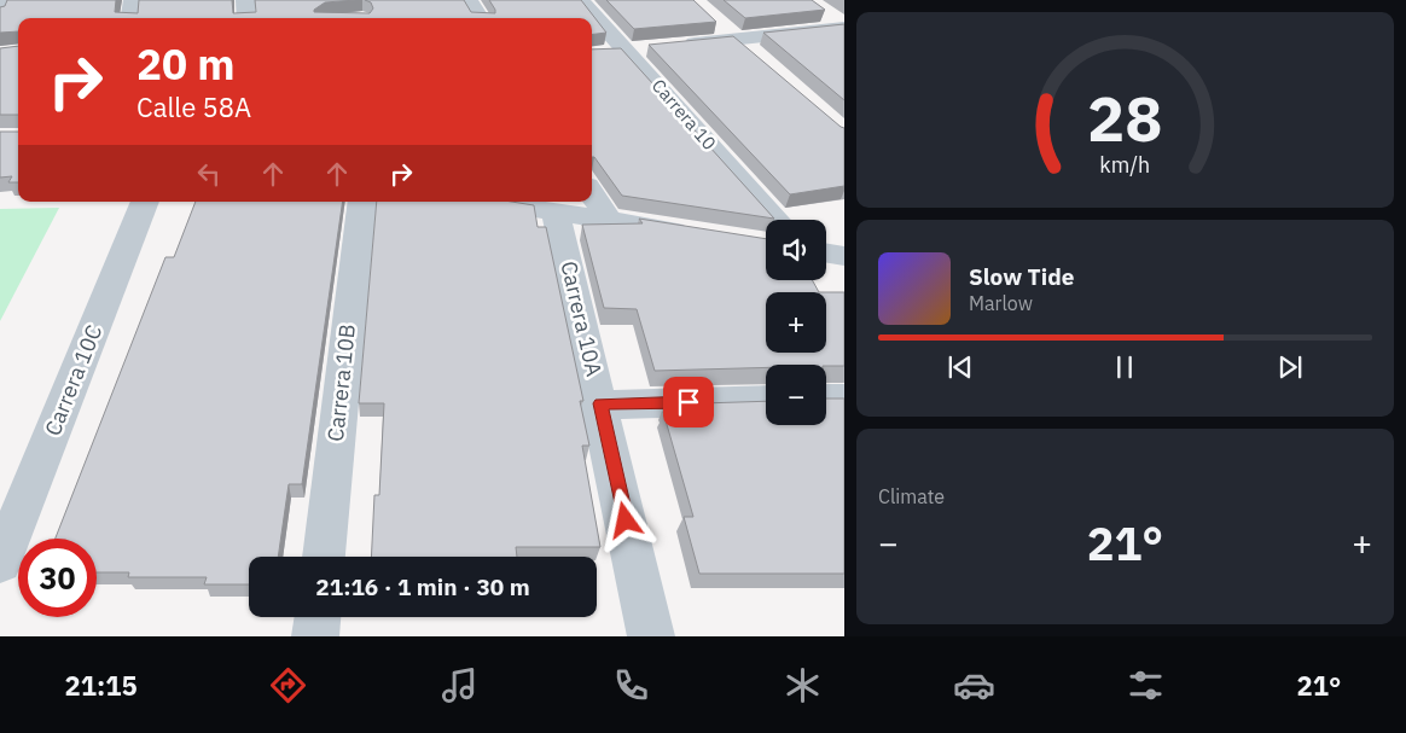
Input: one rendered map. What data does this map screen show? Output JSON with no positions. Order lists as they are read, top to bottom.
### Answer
{
  "streets": {
    "street": [
      "Carrera 10",
      "Carrera 10A",
      "Carrera 10C",
      "Carrera 10B"
    ]
  },
  "page": {
    "turn": ["20 m", "Calle 58A"],
    "map_buttons": ["+", "−"],
    "song": ["Slow Tide", "Marlow"],
    "tile": "Climate",
    "heat": ["−", "21°", "+"],
    "limit": "30",
    "trip": "21:16 · 1 min · 30 m",
    "tabs": ["21:15", "21°"],
    "gauge": ["28", "km/h"]
  }
}
